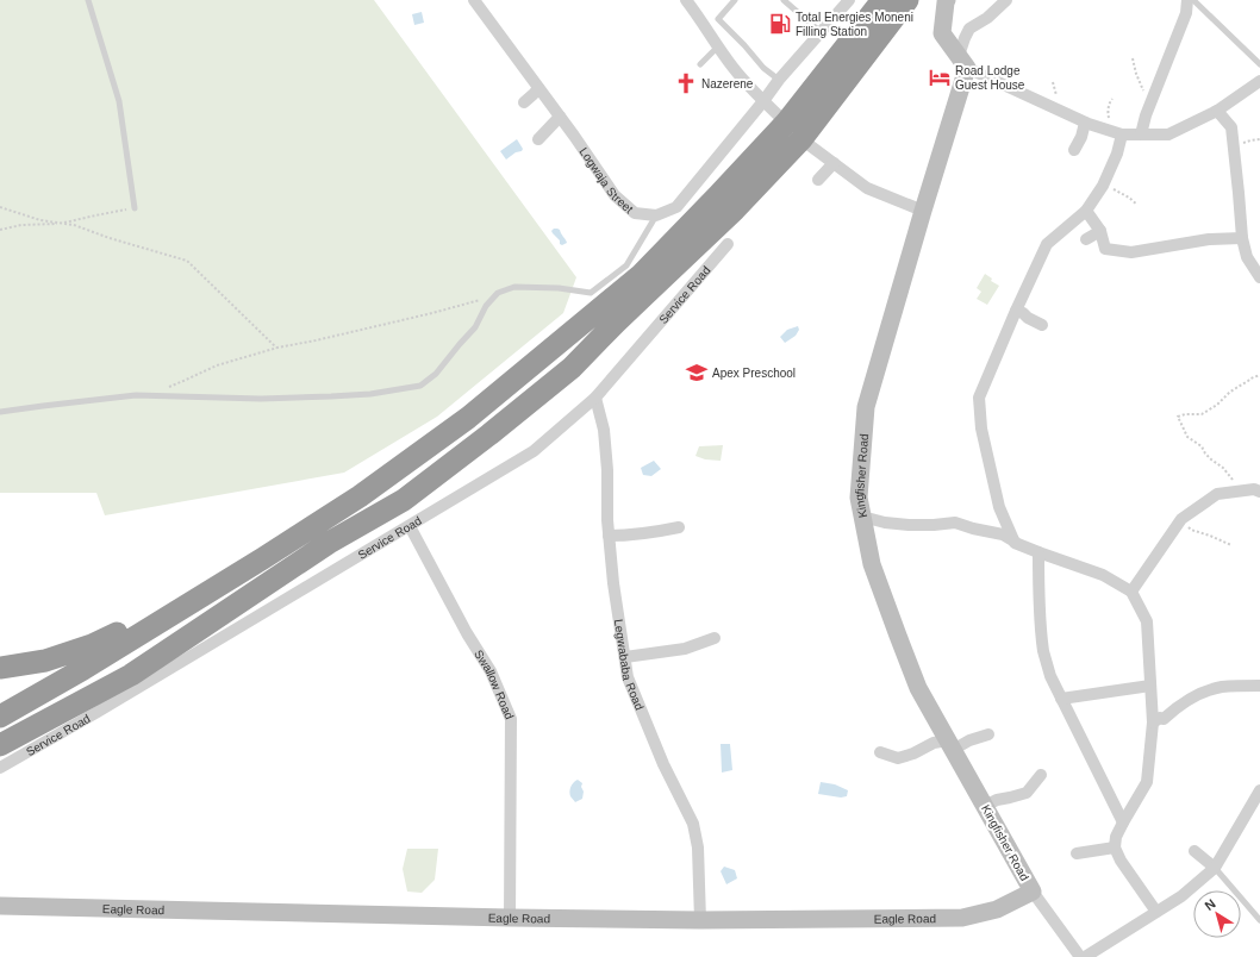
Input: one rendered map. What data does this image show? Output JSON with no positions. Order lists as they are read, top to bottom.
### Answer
{
  "streets": {
    "street": [
      "Logwaja Street",
      "Service Road",
      "Kingfisher Road",
      "Legwababa Road",
      "Swallow Road",
      "Eagle Road"
    ]
  },
  "crossings": [
    ["Service Road", "Legwababa Road"],
    ["Service Road", "Swallow Road"],
    ["Kingfisher Road", "Eagle Road"],
    ["Legwababa Road", "Eagle Road"],
    ["Swallow Road", "Eagle Road"]
  ],
  "places": {
    "fuel station": ["Total Energies Moneni Filling Station"],
    "hotel": ["Road Lodge Guest House"],
    "church": ["Nazerene"],
    "school or university": ["Apex Preschool"]
  },
  "north": "top left"
}
